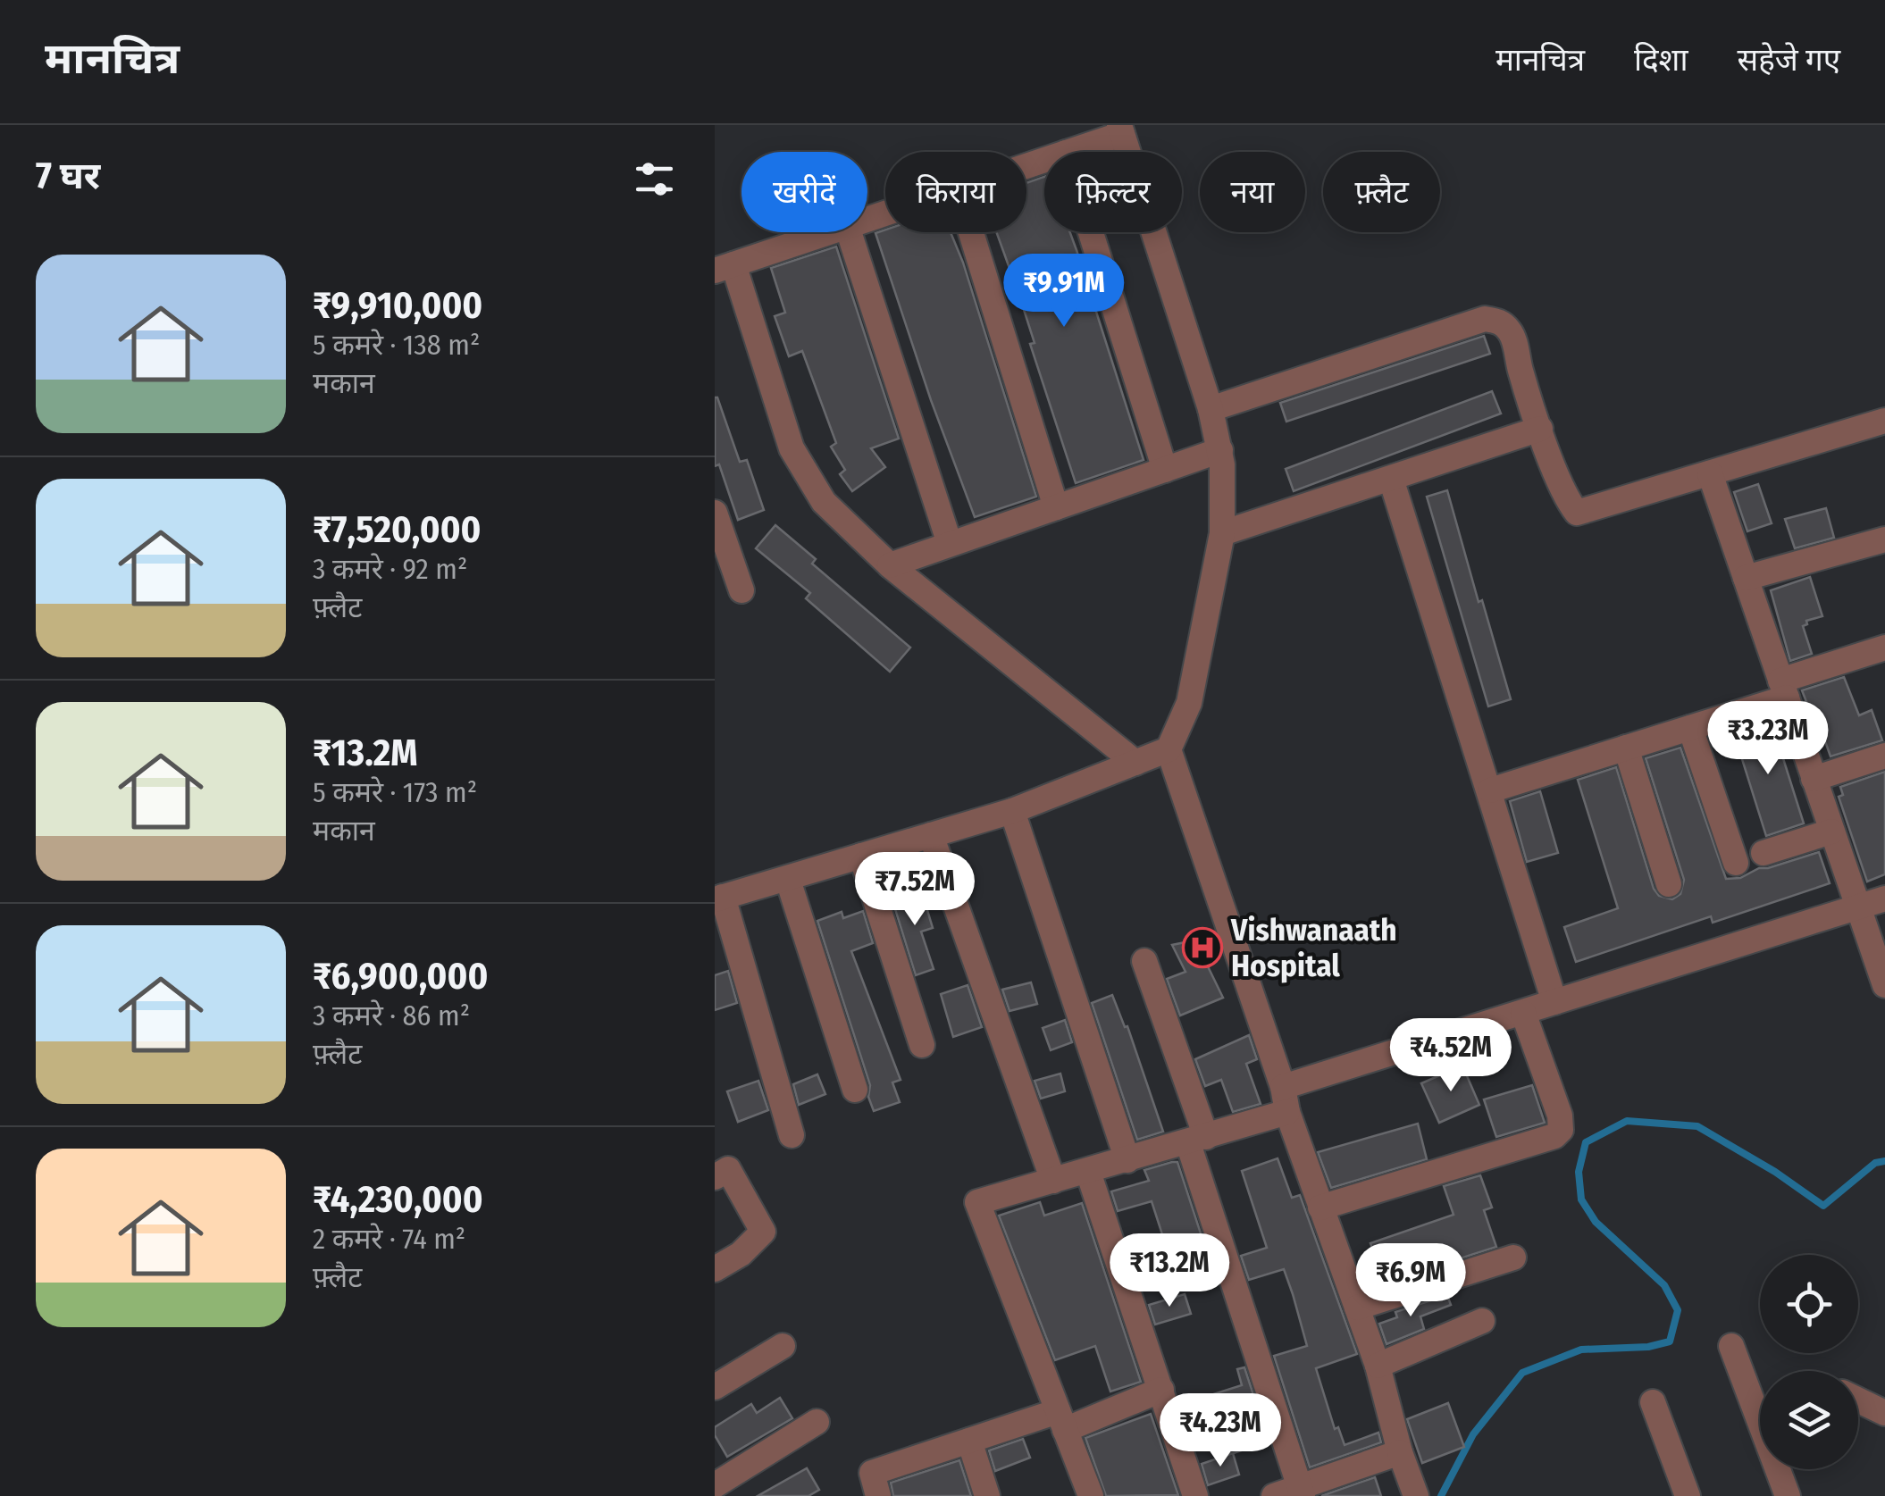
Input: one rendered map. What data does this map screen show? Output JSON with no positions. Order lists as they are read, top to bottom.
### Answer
{
  "places": {
    "hospital": ["Vishwanaath Hospital"]
  },
  "page": {
    "header": "मानचित्र",
    "nav": ["मानचित्र", "दिशा", "सहेजे गए"],
    "heading": "7 घर",
    "chip": [
      "खरीदें",
      "किराया",
      "फ़िल्टर",
      "नया",
      "फ़्लैट"
    ],
    "list": [
      {
        "name": "₹9,910,000",
        "note": "5 कमरे · 138 m² · मकान"
      },
      {
        "name": "₹7,520,000",
        "note": "3 कमरे · 92 m² · फ़्लैट"
      },
      {
        "name": "₹13.2M",
        "note": "5 कमरे · 173 m² · मकान"
      },
      {
        "name": "₹6,900,000",
        "note": "3 कमरे · 86 m² · फ़्लैट"
      },
      {
        "name": "₹4,230,000",
        "note": "2 कमरे · 74 m² · फ़्लैट"
      }
    ],
    "price": [
      "₹9.91M",
      "₹3.23M",
      "₹7.52M",
      "₹4.52M",
      "₹13.2M",
      "₹6.9M",
      "₹4.23M"
    ]
  }
}
